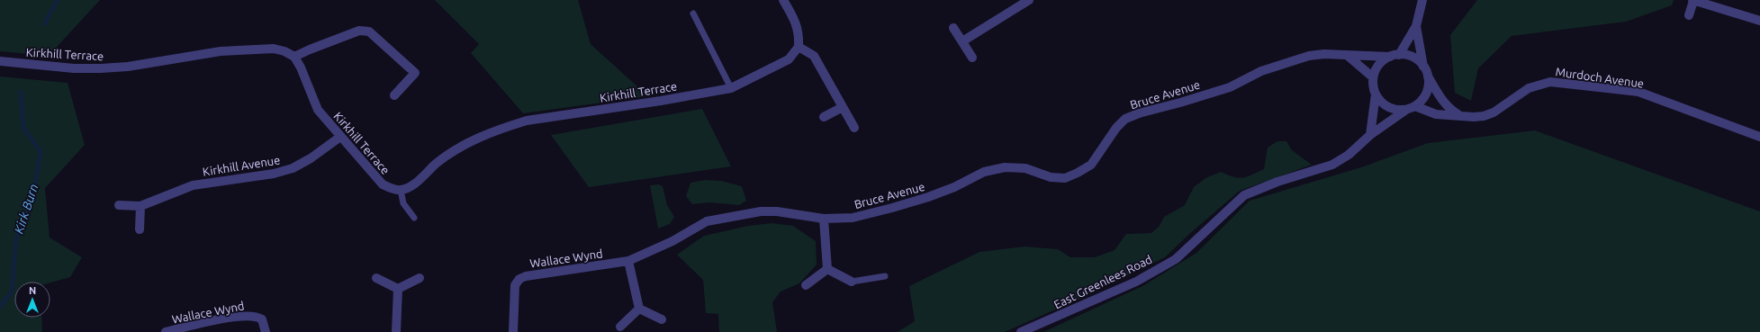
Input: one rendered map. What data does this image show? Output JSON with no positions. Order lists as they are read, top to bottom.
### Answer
{
  "streets": {
    "street": [
      "Kirkhill Terrace",
      "Murdoch Avenue",
      "Bruce Avenue",
      "Kirkhill Avenue",
      "Wallace Wynd",
      "East Greenlees Road"
    ]
  },
  "crossings": [
    ["Kirkhill Terrace", "Kirkhill Avenue"],
    ["Murdoch Avenue", "Bruce Avenue"],
    ["Murdoch Avenue", "East Greenlees Road"],
    ["Bruce Avenue", "Wallace Wynd"],
    ["Bruce Avenue", "East Greenlees Road"]
  ],
  "water": ["Kirk Burn"],
  "north": "top"
}
